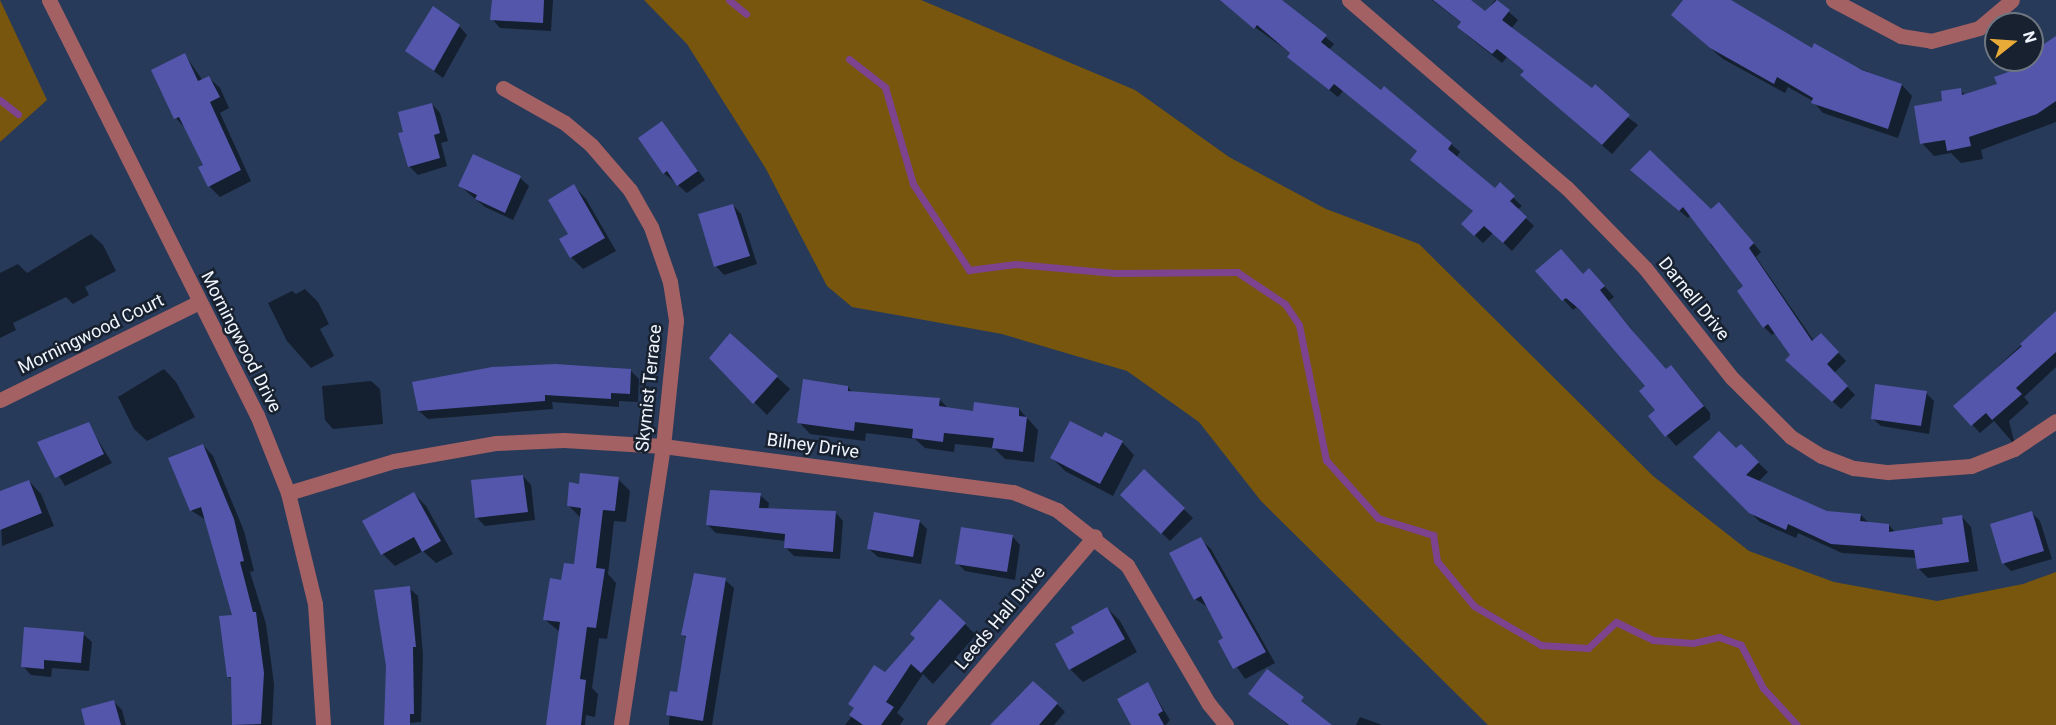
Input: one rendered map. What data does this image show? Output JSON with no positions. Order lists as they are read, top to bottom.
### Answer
{
  "streets": {
    "street": [
      "Darnell Drive",
      "Morningwood Court",
      "Morningwood Drive",
      "Skymist Terrace",
      "Bilney Drive",
      "Leeds Hall Drive"
    ]
  },
  "crossings": [
    ["Morningwood Court", "Morningwood Drive"],
    ["Morningwood Drive", "Bilney Drive"],
    ["Skymist Terrace", "Bilney Drive"],
    ["Bilney Drive", "Leeds Hall Drive"]
  ],
  "north": "right"
}
